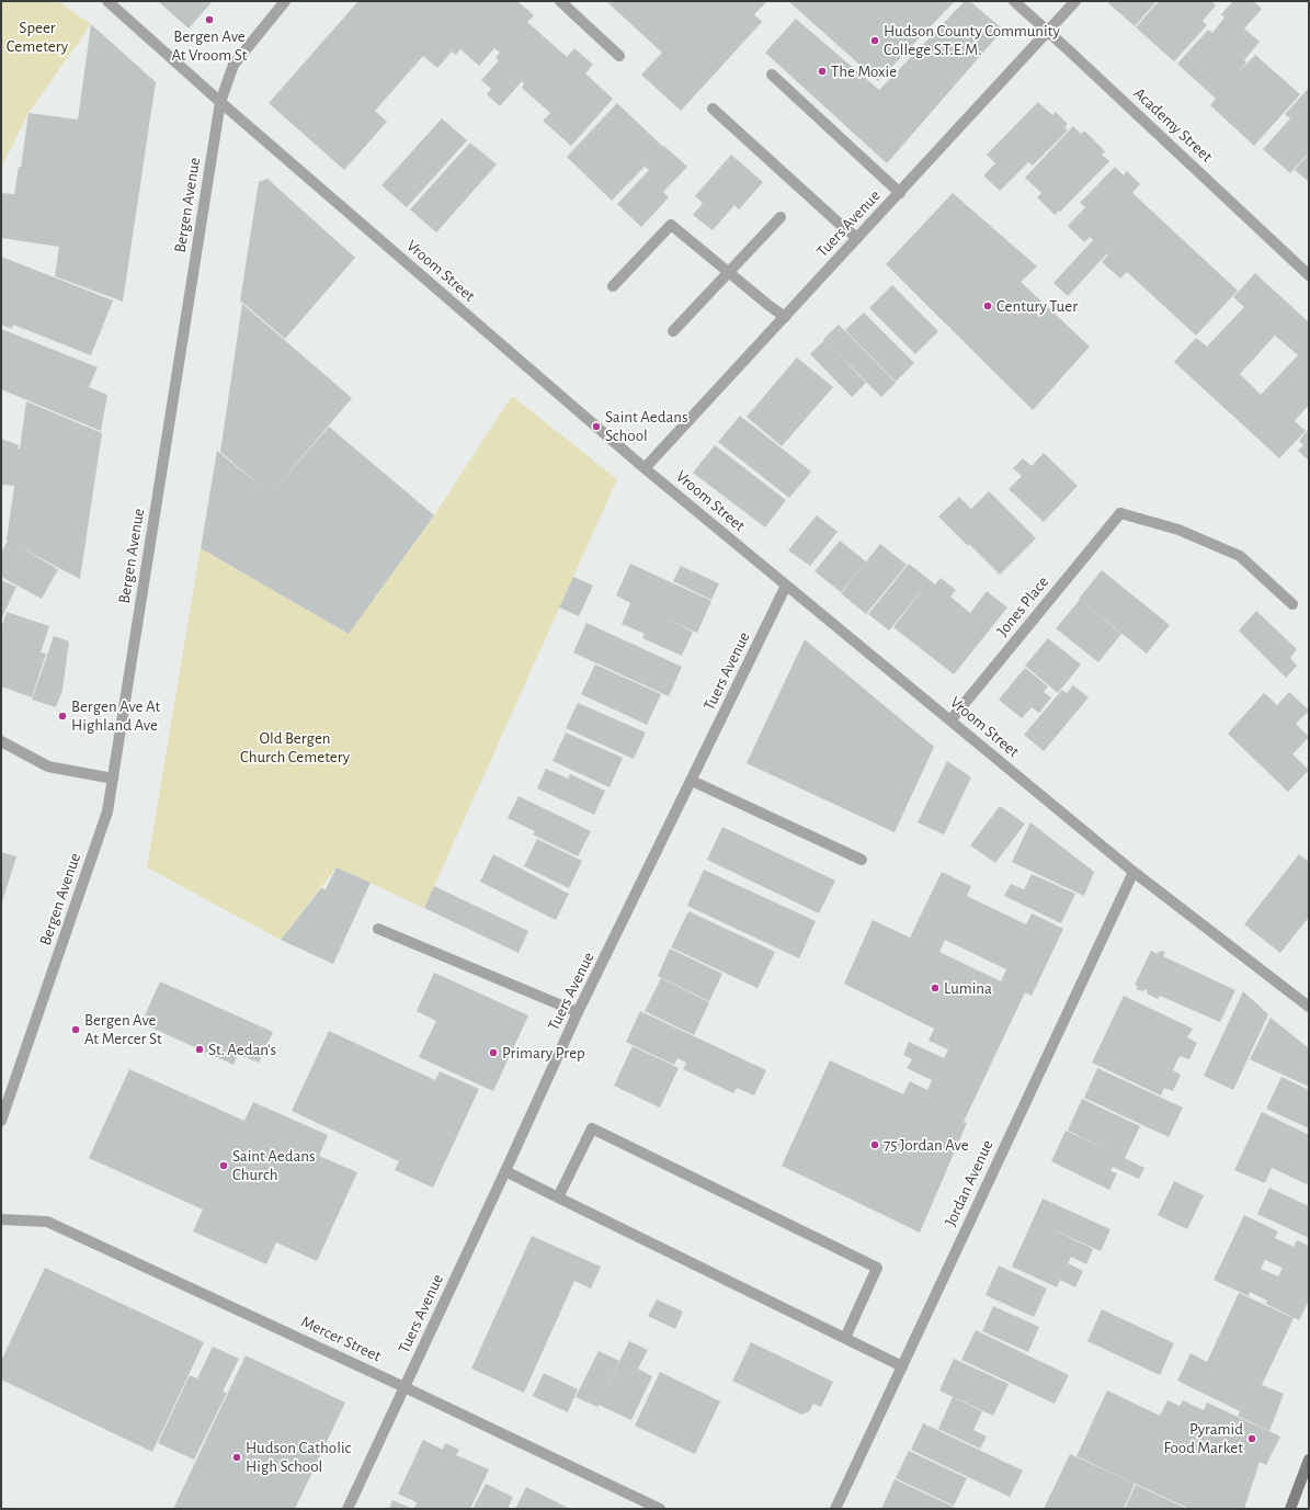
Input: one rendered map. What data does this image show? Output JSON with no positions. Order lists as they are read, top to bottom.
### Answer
{
  "streets": {
    "street": [
      "Academy Street",
      "Bergen Avenue",
      "Tuers Avenue",
      "Vroom Street",
      "Jones Place",
      "Jordan Avenue",
      "Mercer Street"
    ]
  },
  "crossings": [
    ["Academy Street", "Tuers Avenue"],
    ["Bergen Avenue", "Vroom Street"],
    ["Tuers Avenue", "Vroom Street"],
    ["Tuers Avenue", "Mercer Street"],
    ["Vroom Street", "Jones Place"],
    ["Vroom Street", "Jordan Avenue"]
  ],
  "parks": ["Speer Cemetery", "Old Bergen Church Cemetery"],
  "places": [
    "Bergen Ave At Vroom St",
    "Hudson County Community College S.T.E.M.",
    "The Moxie",
    "Century Tuer",
    "Saint Aedans School",
    "Bergen Ave At Highland Ave",
    "Lumina",
    "Bergen Ave At Mercer St",
    "St. Aedan's",
    "Primary Prep",
    "75 Jordan Ave",
    "Saint Aedans Church",
    "Pyramid Food Market",
    "Hudson Catholic High School"
  ]
}
